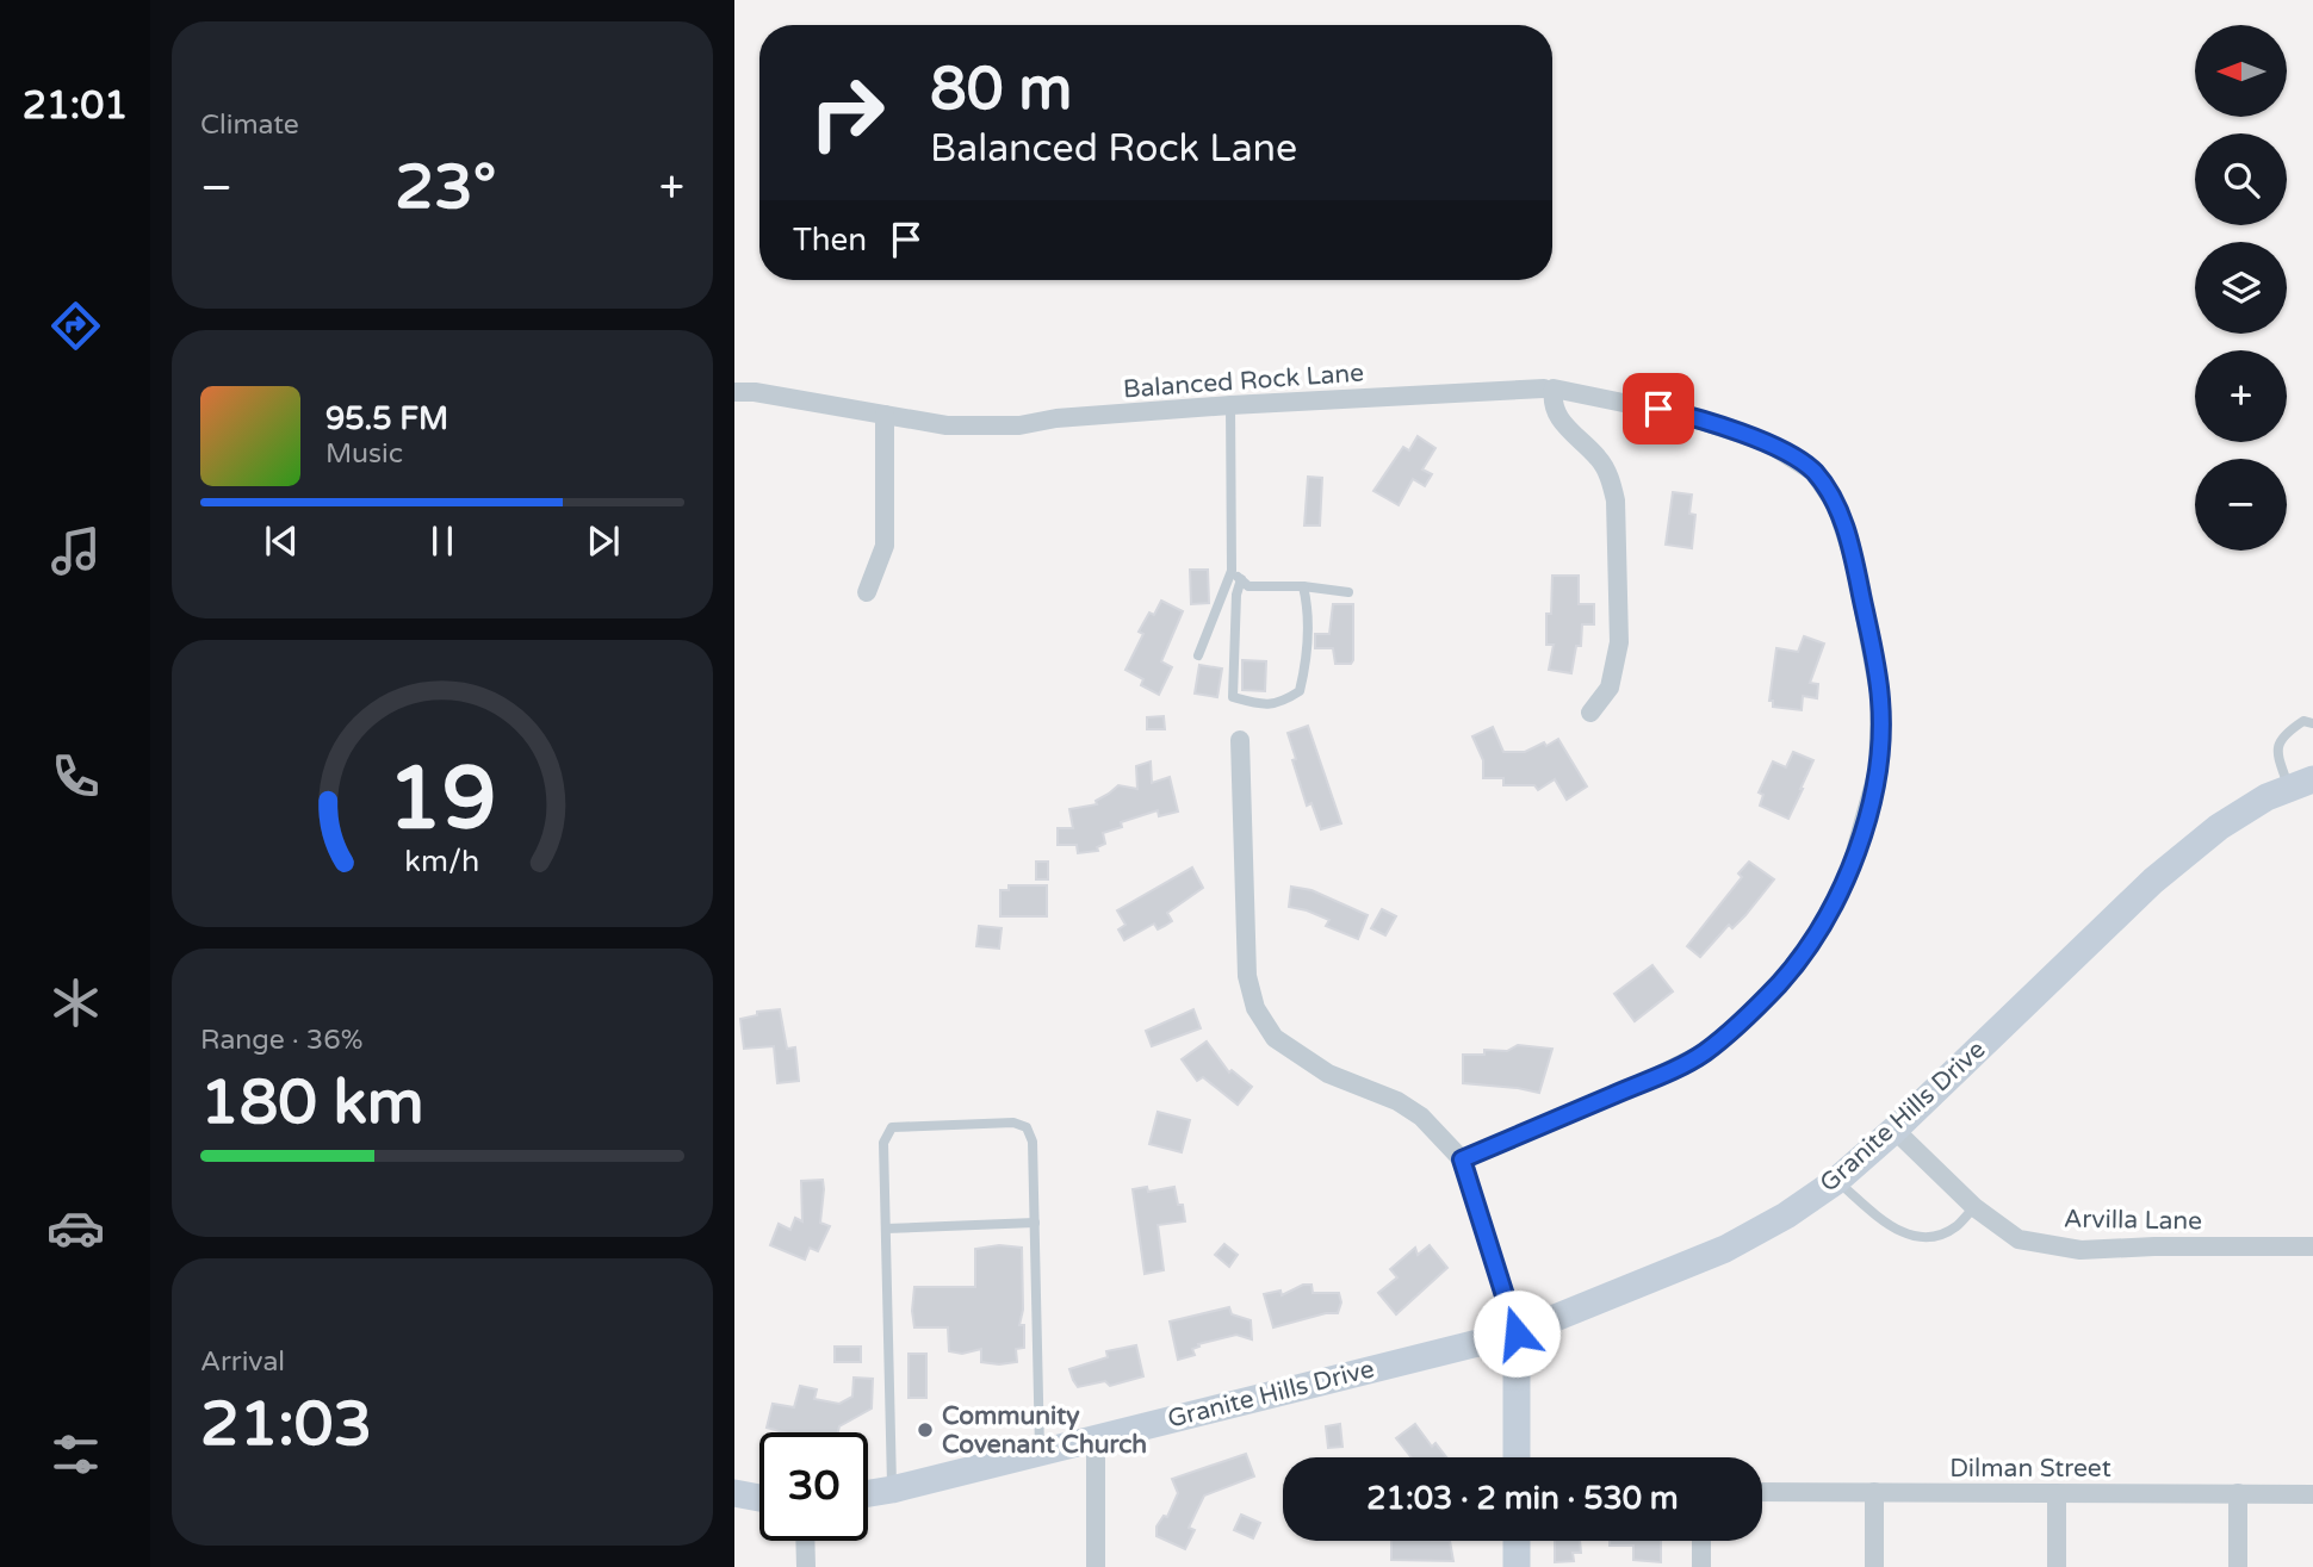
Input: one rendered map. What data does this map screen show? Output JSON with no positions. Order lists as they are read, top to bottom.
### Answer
{
  "streets": {
    "street": [
      "Balanced Rock Lane",
      "Granite Hills Drive",
      "Arvilla Lane",
      "Dilman Street"
    ]
  },
  "crossings": [
    ["Granite Hills Drive", "Arvilla Lane"]
  ],
  "places": ["Community Covenant Church"],
  "north": "left",
  "page": {
    "tabs": "21:01",
    "tile": [
      "Climate",
      ["Range · 36%", "180 km"],
      ["Arrival", "21:03"]
    ],
    "map_buttons": ["+", "−"],
    "turn": ["80 m", "Balanced Rock Lane"],
    "heat": ["−", "23°", "+"],
    "then": "Then",
    "song": ["95.5 FM", "Music"],
    "limit": "30",
    "trip": "21:03 · 2 min · 530 m",
    "gauge": ["19", "km/h"]
  }
}
